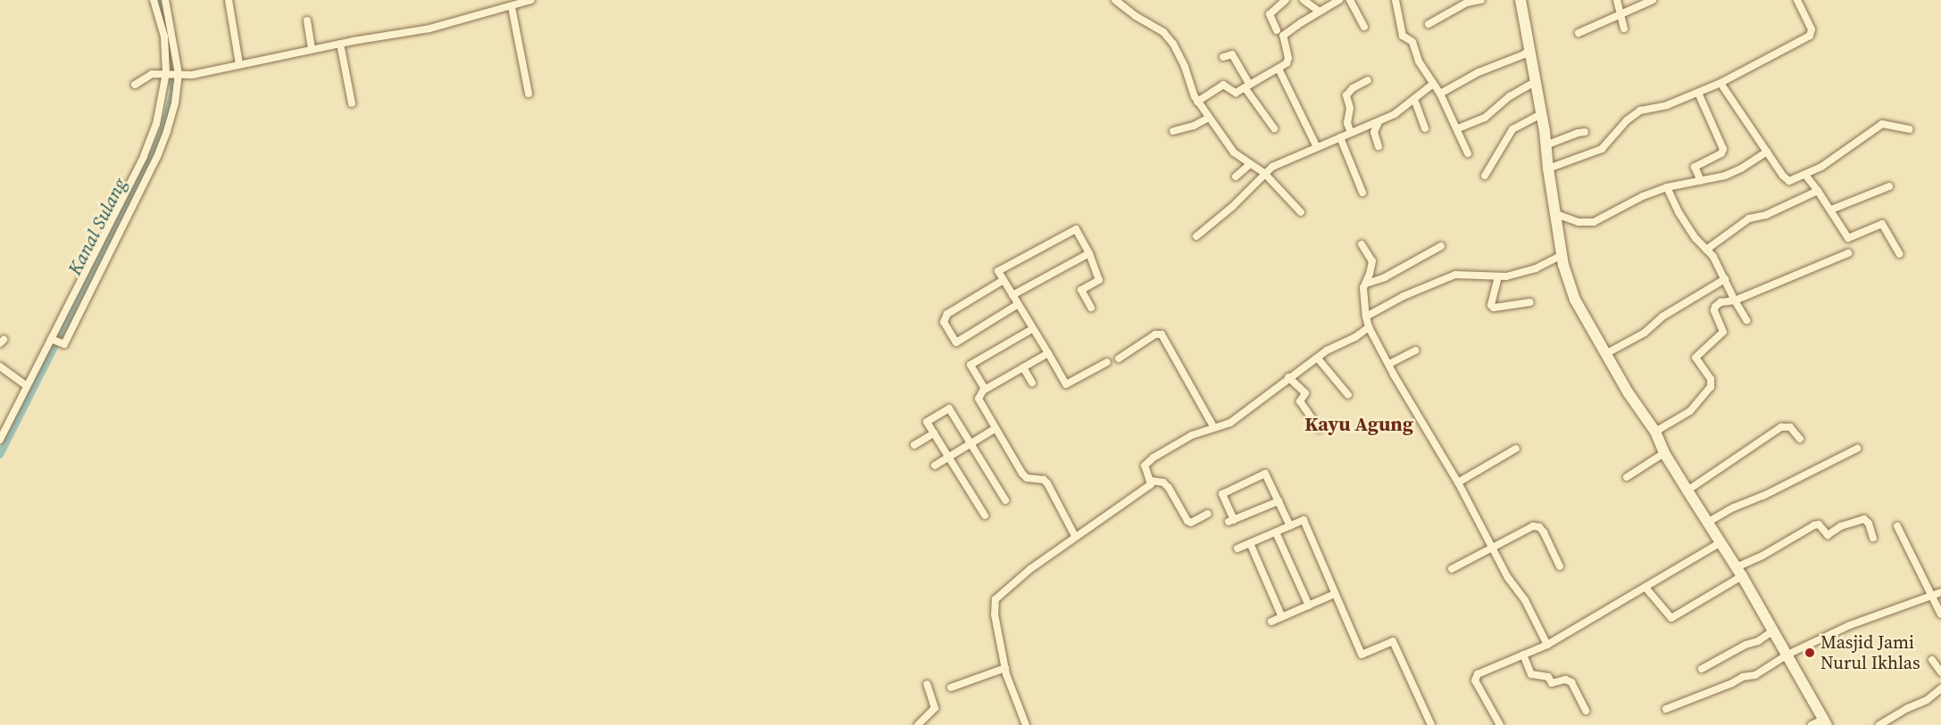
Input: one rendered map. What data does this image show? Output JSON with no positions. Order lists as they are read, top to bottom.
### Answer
{
  "districts": ["Kayu Agung"],
  "water": ["Kanal Sulang"],
  "places": ["Masjid Jami Nurul Ikhlas"]
}
